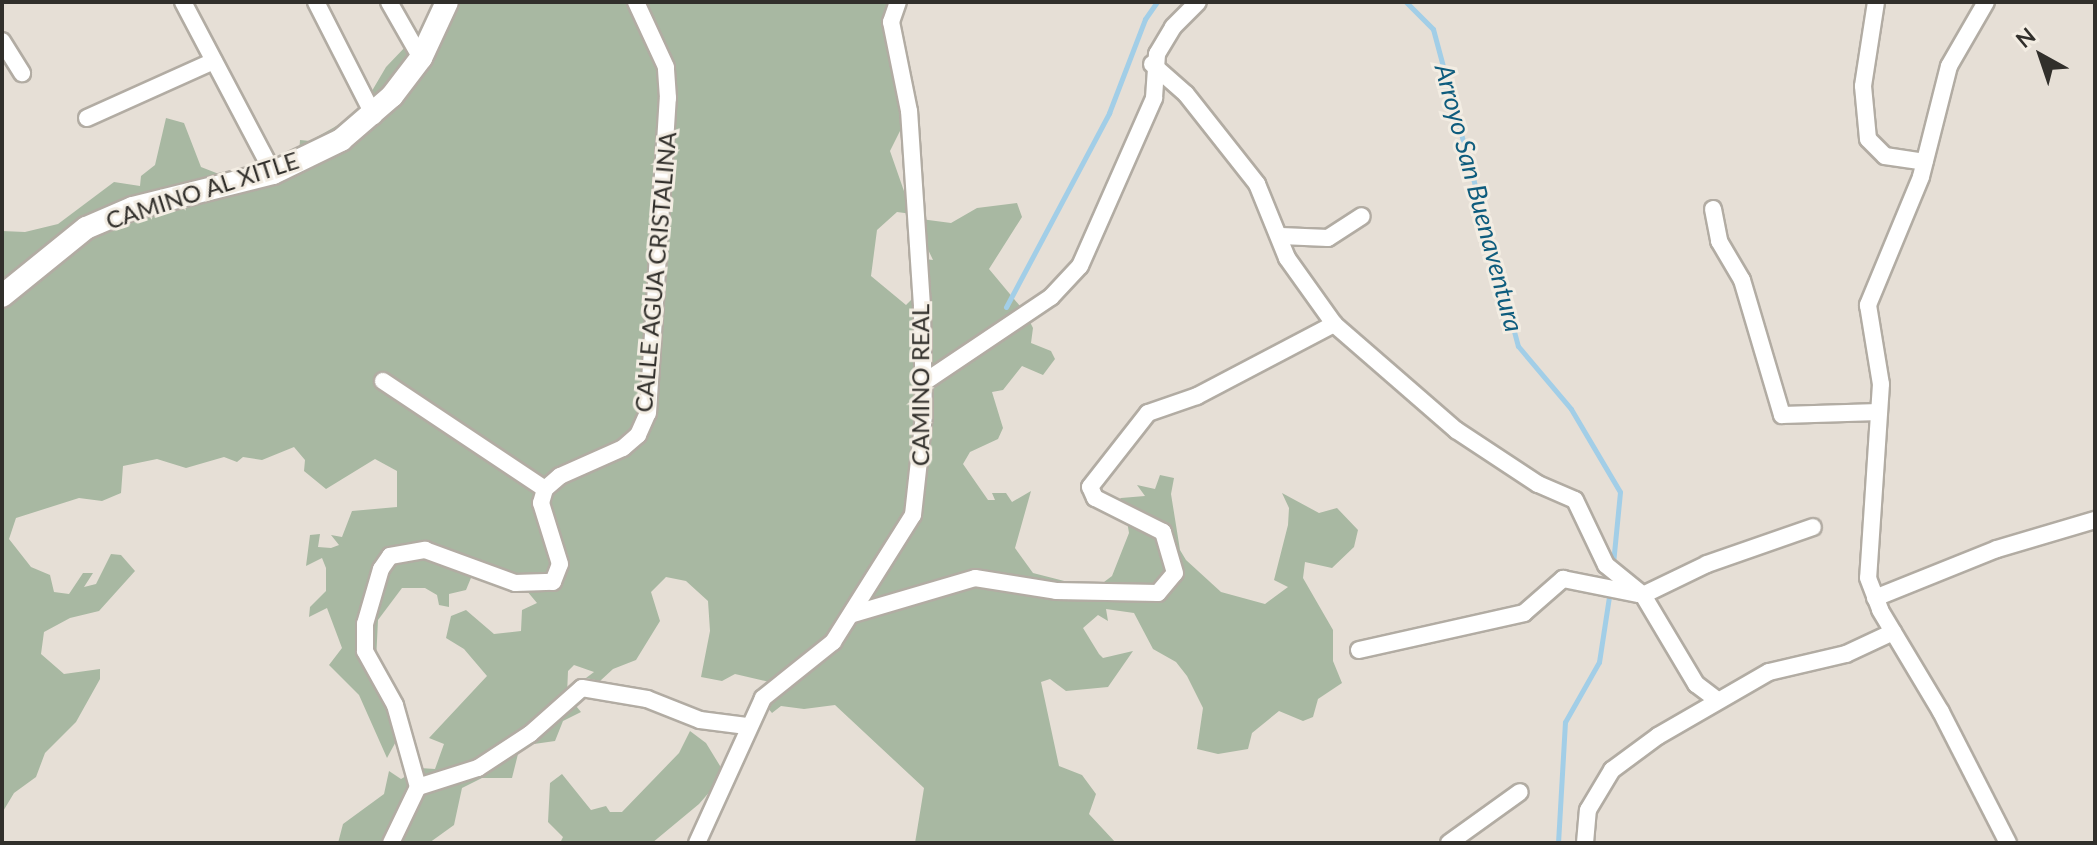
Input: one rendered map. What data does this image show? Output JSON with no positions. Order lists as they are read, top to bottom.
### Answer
{
  "streets": {
    "street": ["CAMINO AL XITLE", "CALLE AGUA CRISTALINA", "CAMINO REAL"]
  },
  "water": ["Arroyo San Buenaventura"],
  "north": "top left"
}
